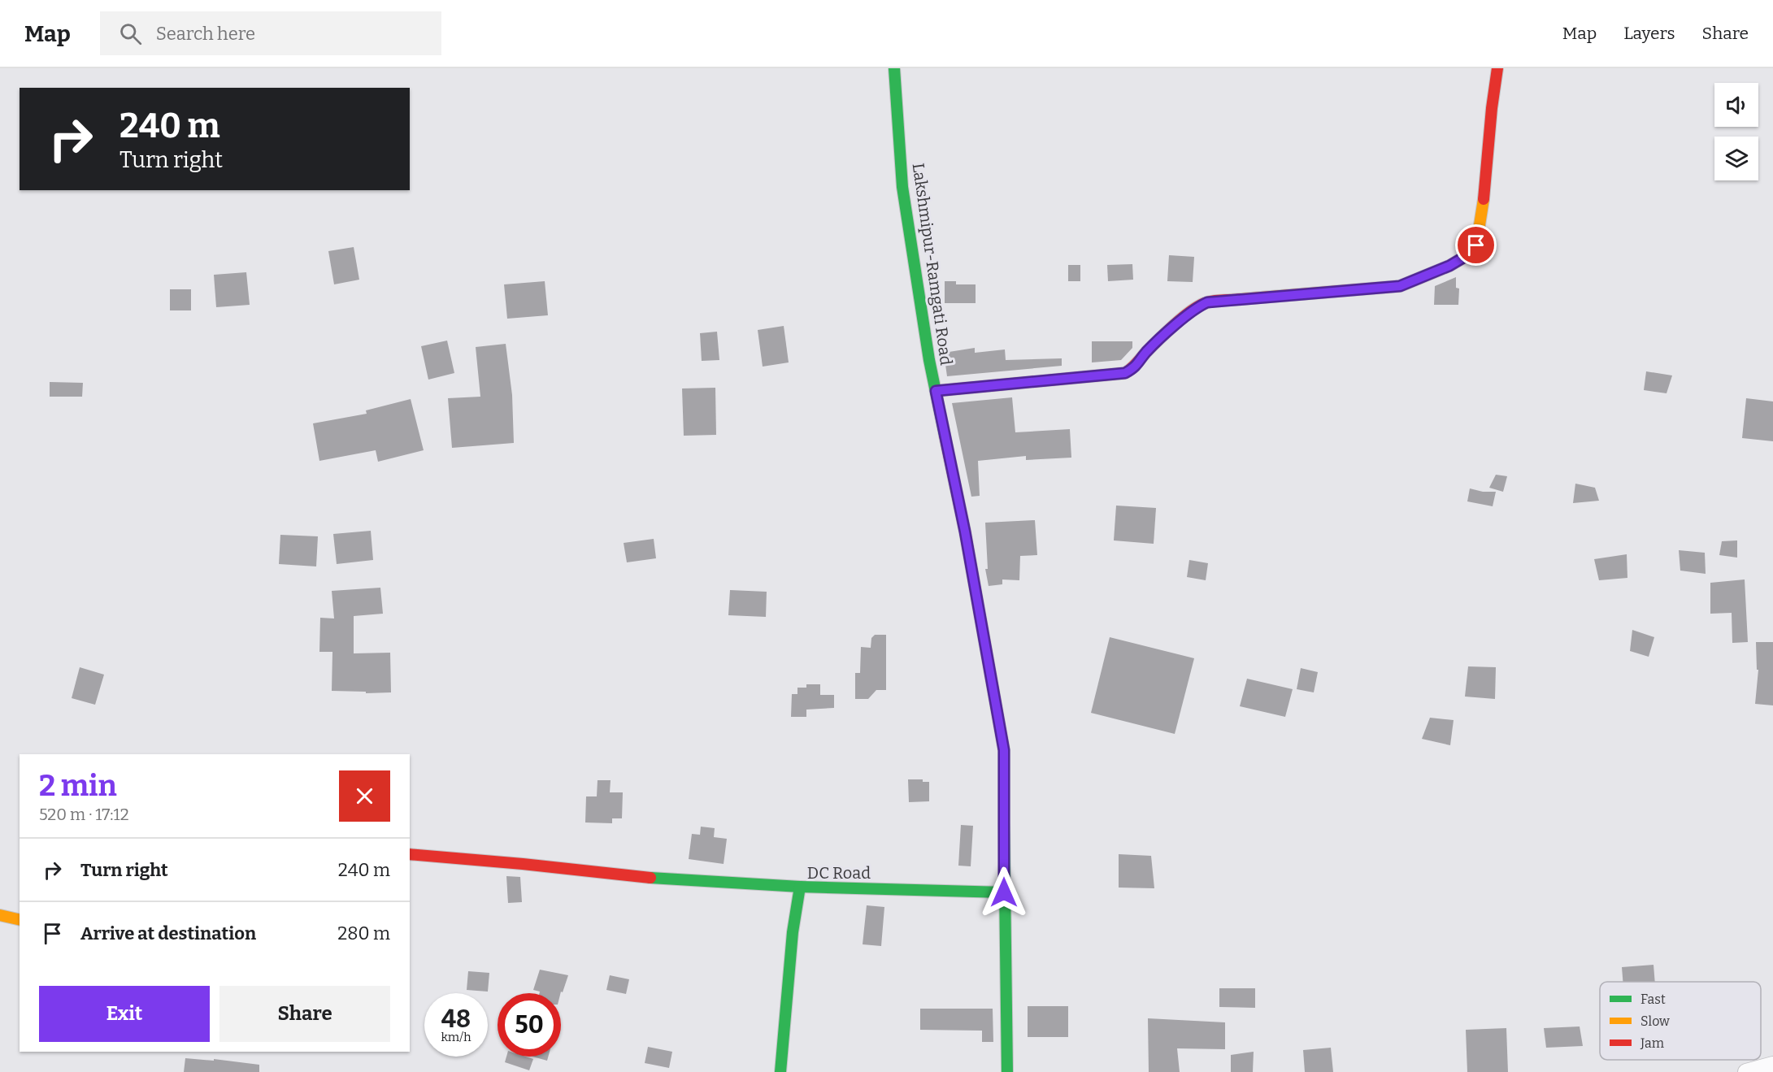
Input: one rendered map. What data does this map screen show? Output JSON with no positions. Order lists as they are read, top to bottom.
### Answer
{
  "streets": {
    "street": ["Lakshmipur-Ramgati Road", "DC Road"]
  },
  "crossings": [
    ["Lakshmipur-Ramgati Road", "DC Road"]
  ],
  "legend": ["Fast", "Slow", "Jam"],
  "page": {
    "header": "Map",
    "search": "Search here",
    "nav": ["Map", "Layers", "Share"],
    "turn": ["240 m", "Turn right"],
    "heading": ["2 min", "520 m · 17:12"],
    "list": [
      {
        "name": "Turn right",
        "value": "240 m"
      },
      {
        "name": "Arrive at destination",
        "value": "280 m"
      }
    ],
    "buttons": ["Exit", "Share"],
    "speed": "48 km/h",
    "limit": "50"
  }
}
